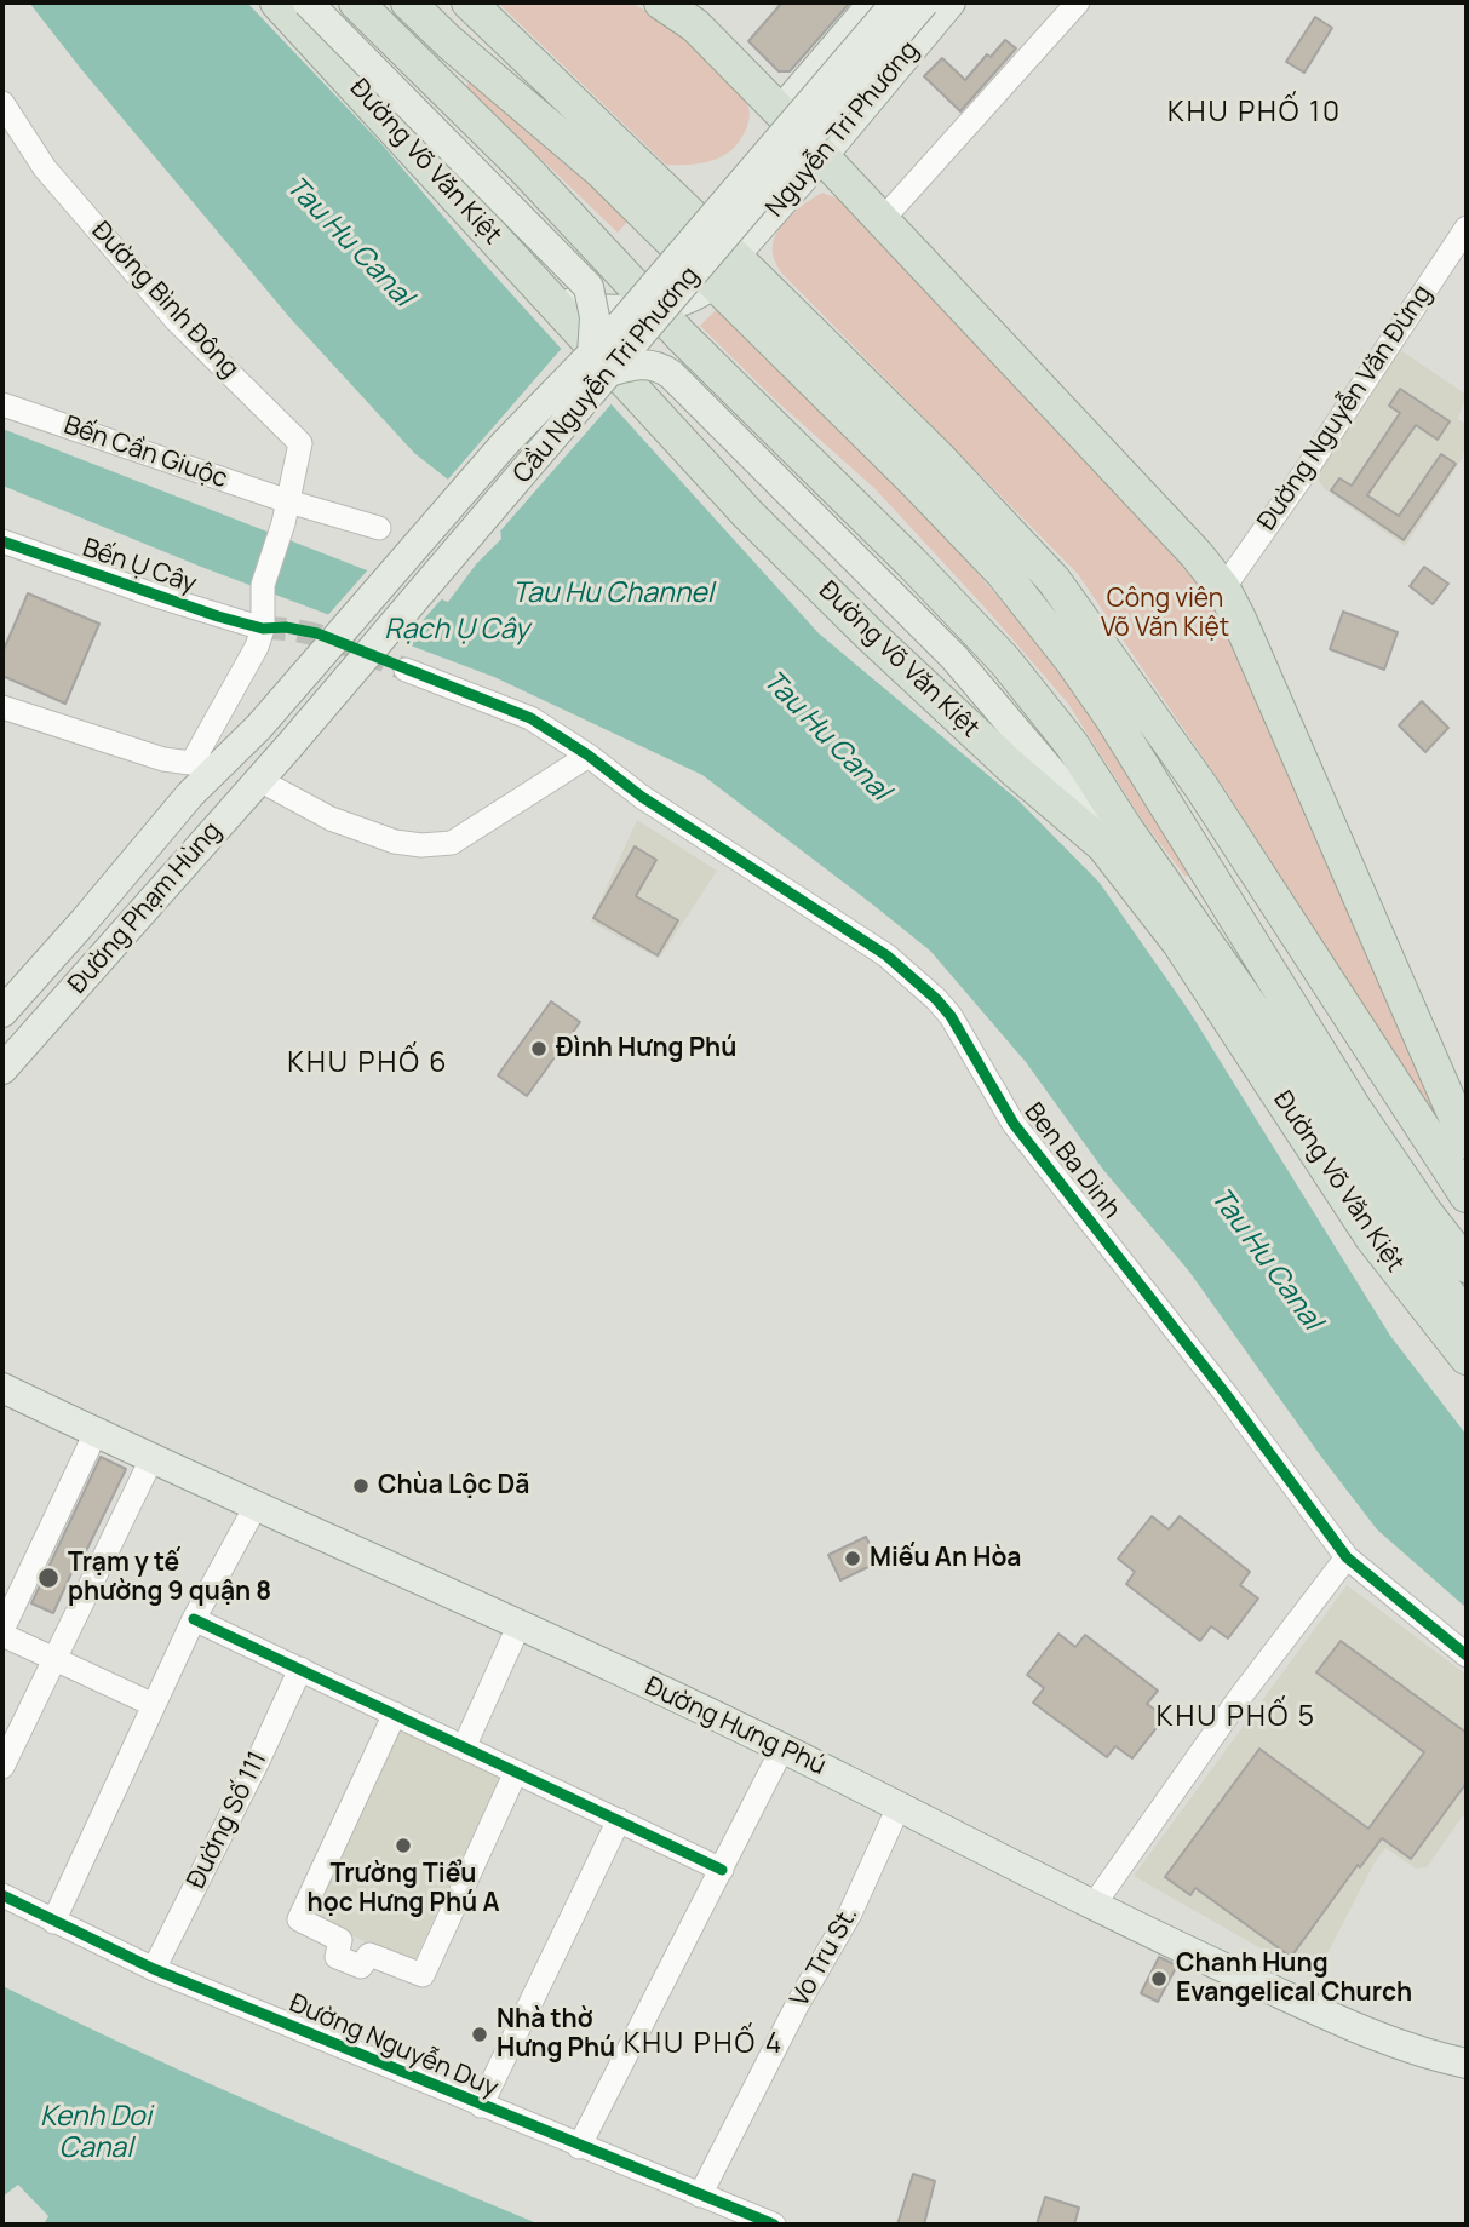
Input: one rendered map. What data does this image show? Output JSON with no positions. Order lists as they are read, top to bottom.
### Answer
{
  "streets": {
    "highway": ["Đường Võ Văn Kiệt"],
    "main road": [
      "Nguyễn Tri Phương",
      "Cầu Nguyễn Tri Phương",
      "Đường Phạm Hùng",
      "Đường Hưng Phú"
    ],
    "street": [
      "Đường Bình Đông",
      "Đường Nguyễn Văn Đừng",
      "Bến Cần Giuộc",
      "Bến Ụ Cây",
      "Ben Ba Dinh",
      "Đường Số 111",
      "Vo Tru St.",
      "Đường Nguyễn Duy"
    ]
  },
  "crossings": [
    ["Đường Bình Đông", "Bến Cần Giuộc"],
    ["Cầu Nguyễn Tri Phương", "Đường Phạm Hùng"],
    ["Đường Hưng Phú", "Vo Tru St."],
    ["Đường Số 111", "Đường Nguyễn Duy"],
    ["Vo Tru St.", "Đường Nguyễn Duy"]
  ],
  "districts": [
    "KHU PHỐ 10",
    "KHU PHỐ 6",
    "KHU PHỐ 5",
    "KHU PHỐ 4"
  ],
  "water": [
    "Tau Hu Canal",
    "Tau Hu Channel",
    "Rạch Ụ Cây",
    "Kenh Doi Canal"
  ],
  "parks": ["Công viên Võ Văn Kiệt"],
  "places": [
    "Đình Hưng Phú",
    "Chùa Lộc Dã",
    "Miếu An Hòa",
    "Trạm y tế phường 9 quận 8",
    "Trường Tiểu học Hưng Phú A",
    "Chanh Hung Evangelical Church",
    "Nhà thờ Hưng Phú"
  ]
}
